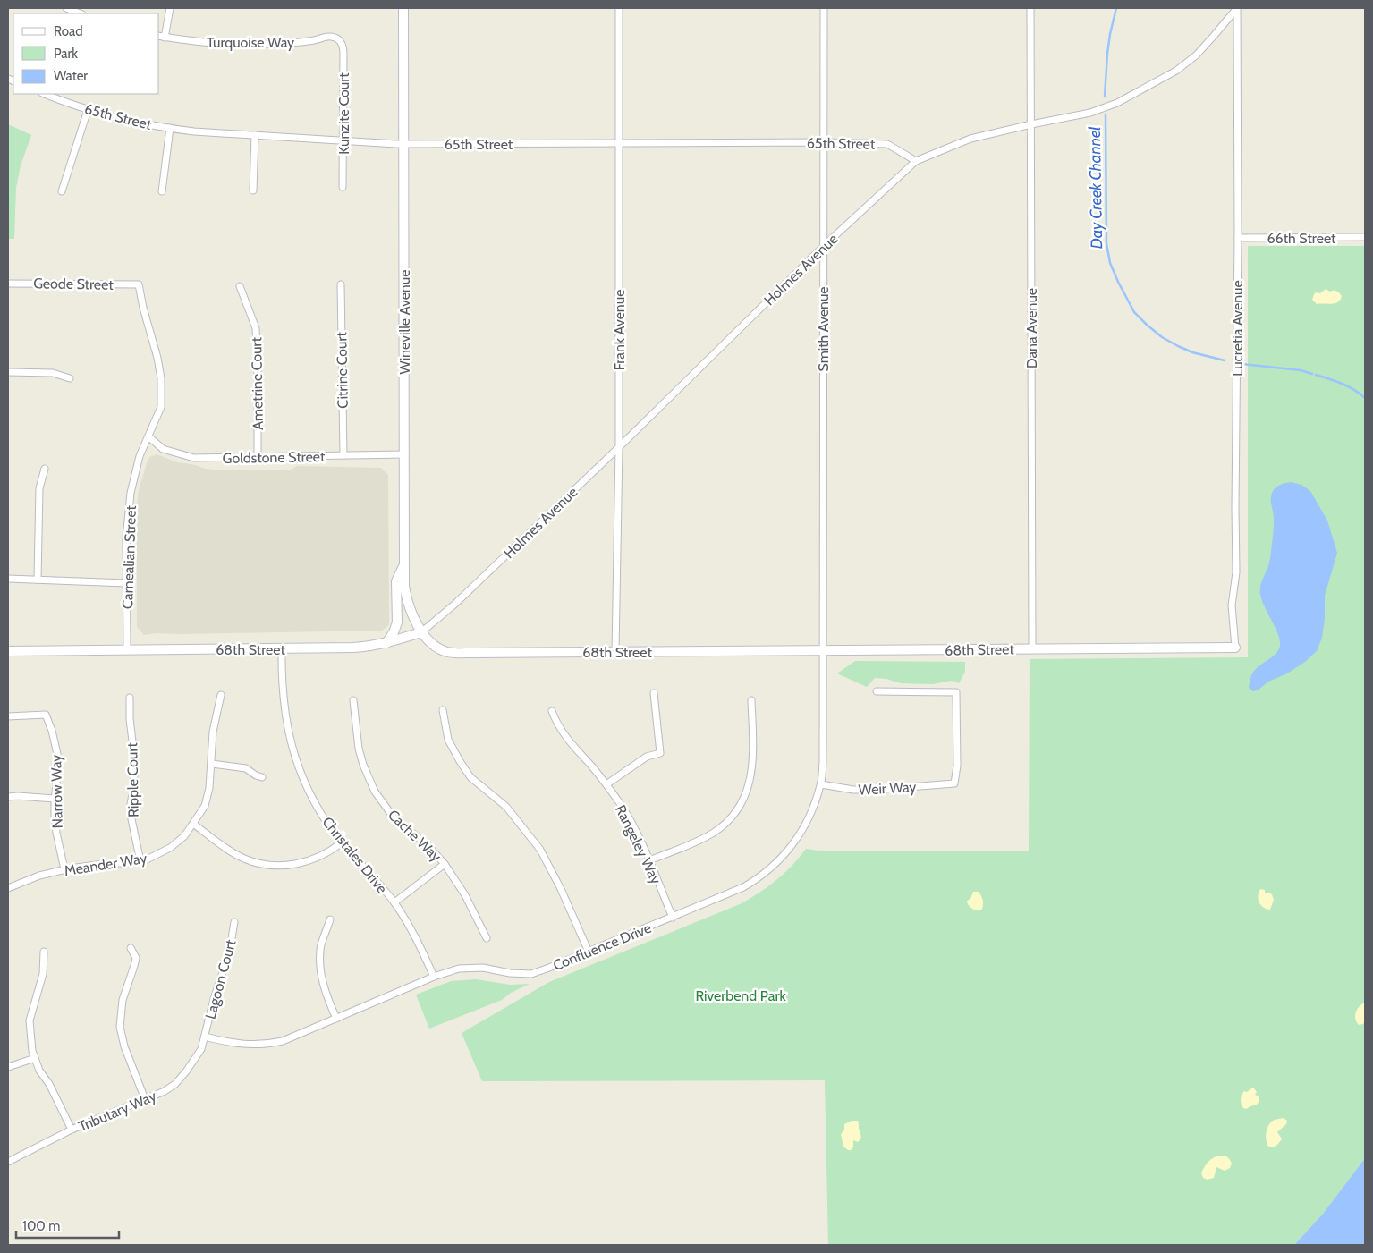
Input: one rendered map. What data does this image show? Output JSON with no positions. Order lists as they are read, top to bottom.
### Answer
{
  "streets": {
    "street": [
      "Turquoise Way",
      "Kunzite Court",
      "65th Street",
      "66th Street",
      "Holmes Avenue",
      "Geode Street",
      "Wineville Avenue",
      "Dana Avenue",
      "Lucretia Avenue",
      "Smith Avenue",
      "Frank Avenue",
      "Citrine Court",
      "Ametrine Court",
      "Goldstone Street",
      "Carnealian Street",
      "68th Street",
      "Ripple Court",
      "Weir Way",
      "Narrow Way",
      "Cache Way",
      "Rangeley Way",
      "Christales Drive",
      "Meander Way",
      "Confluence Drive",
      "Lagoon Court",
      "Tributary Way"
    ]
  },
  "crossings": [
    ["Turquoise Way", "Kunzite Court"],
    ["Kunzite Court", "65th Street"],
    ["65th Street", "Holmes Avenue"],
    ["65th Street", "Wineville Avenue"],
    ["65th Street", "Smith Avenue"],
    ["65th Street", "Frank Avenue"],
    ["66th Street", "Lucretia Avenue"],
    ["Holmes Avenue", "Wineville Avenue"],
    ["Holmes Avenue", "Dana Avenue"],
    ["Holmes Avenue", "Lucretia Avenue"],
    ["Holmes Avenue", "Smith Avenue"],
    ["Holmes Avenue", "Frank Avenue"],
    ["Holmes Avenue", "68th Street"],
    ["Geode Street", "Carnealian Street"],
    ["Wineville Avenue", "Goldstone Street"],
    ["Wineville Avenue", "68th Street"],
    ["Dana Avenue", "68th Street"],
    ["Lucretia Avenue", "68th Street"],
    ["Smith Avenue", "68th Street"],
    ["Smith Avenue", "Confluence Drive"],
    ["Frank Avenue", "68th Street"],
    ["Citrine Court", "Goldstone Street"],
    ["Ametrine Court", "Goldstone Street"],
    ["Goldstone Street", "Carnealian Street"],
    ["Carnealian Street", "68th Street"],
    ["68th Street", "Christales Drive"],
    ["68th Street", "Confluence Drive"],
    ["Ripple Court", "Meander Way"],
    ["Weir Way", "Confluence Drive"],
    ["Narrow Way", "Meander Way"],
    ["Rangeley Way", "Confluence Drive"],
    ["Christales Drive", "Confluence Drive"],
    ["Confluence Drive", "Lagoon Court"],
    ["Confluence Drive", "Tributary Way"],
    ["Lagoon Court", "Tributary Way"]
  ],
  "water": ["Day Creek Channel"],
  "parks": ["Riverbend Park"],
  "legend": ["Road", "Park", "Water"],
  "scale_bar": "100 m"
}
